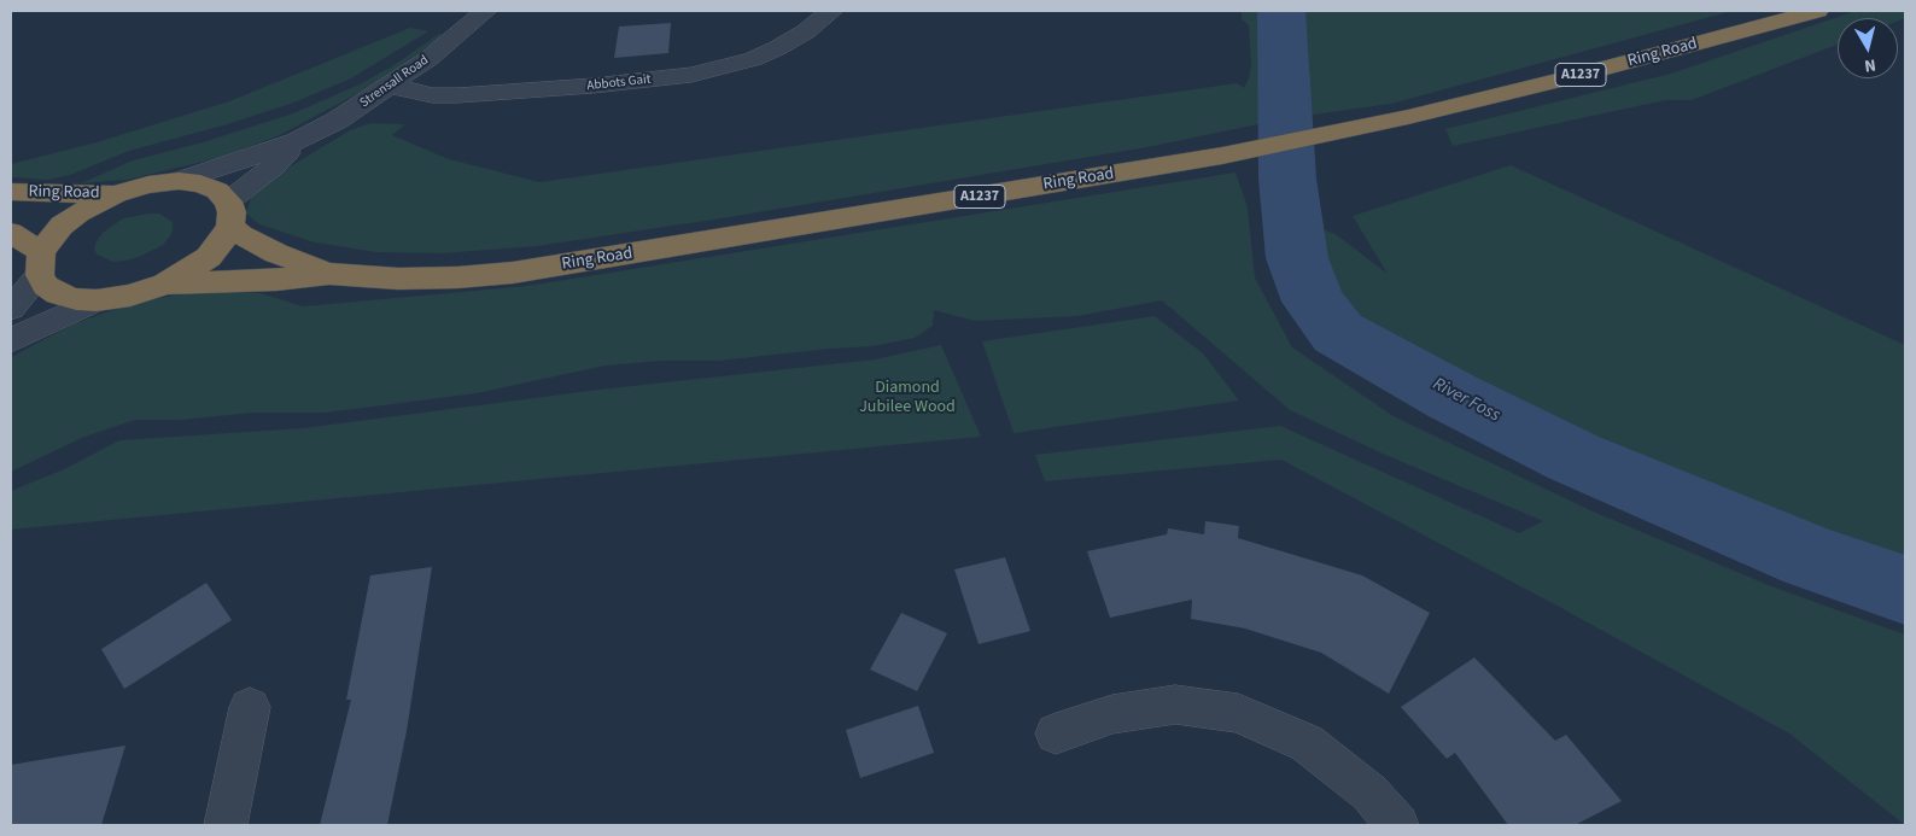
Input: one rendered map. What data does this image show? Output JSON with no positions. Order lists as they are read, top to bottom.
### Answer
{
  "streets": {
    "highway": ["Ring Road", "A1237"],
    "street": ["Strensall Road", "Abbots Gait"]
  },
  "crossings": [
    ["Ring Road", "Strensall Road"],
    ["Strensall Road", "Abbots Gait"]
  ],
  "water": ["River Foss"],
  "parks": ["Diamond Jubilee Wood"],
  "north": "bottom"
}
